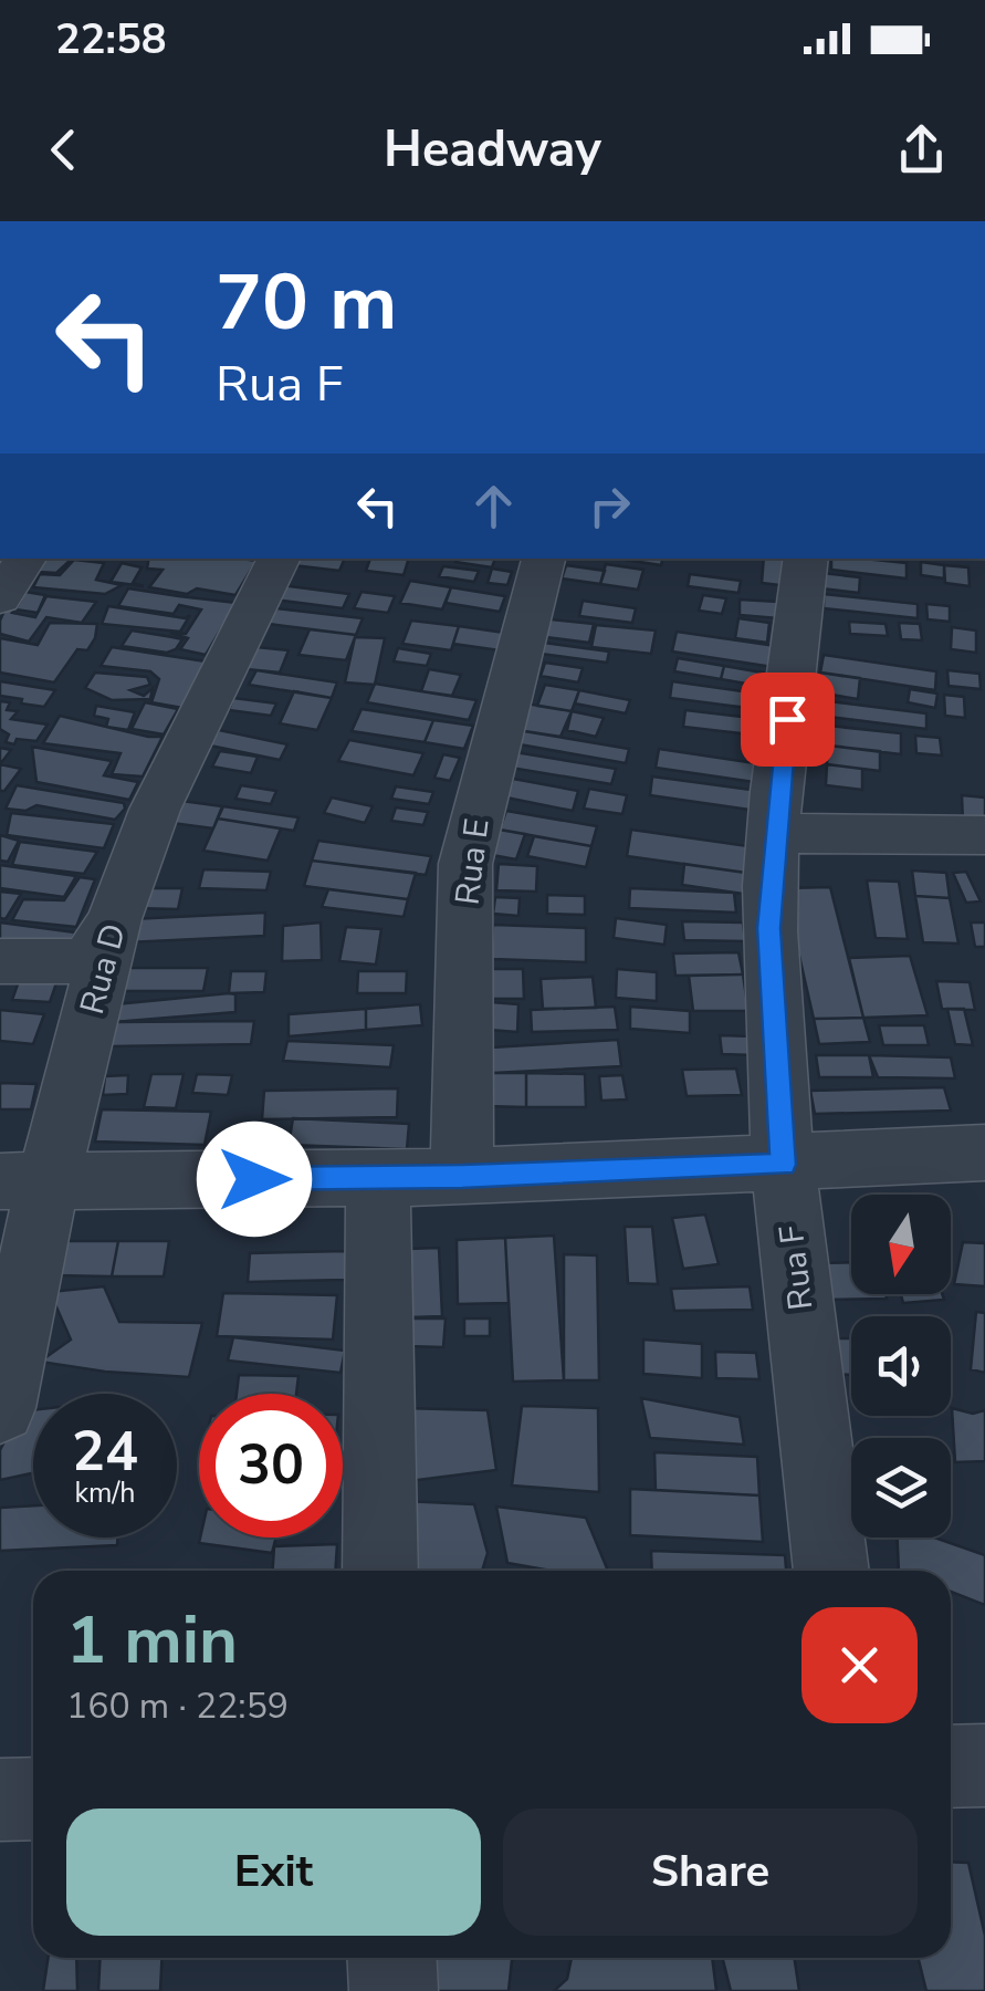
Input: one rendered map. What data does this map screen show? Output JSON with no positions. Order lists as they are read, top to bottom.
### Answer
{
  "streets": {
    "street": ["Rua E", "Rua D", "Rua F"]
  },
  "north": "bottom",
  "page": {
    "status": "22:58",
    "header": "Headway",
    "turn": ["70 m", "Rua F"],
    "speed": "24 km/h",
    "limit": "30",
    "heading": ["1 min", "160 m · 22:59"],
    "buttons": ["Exit", "Share"]
  }
}
